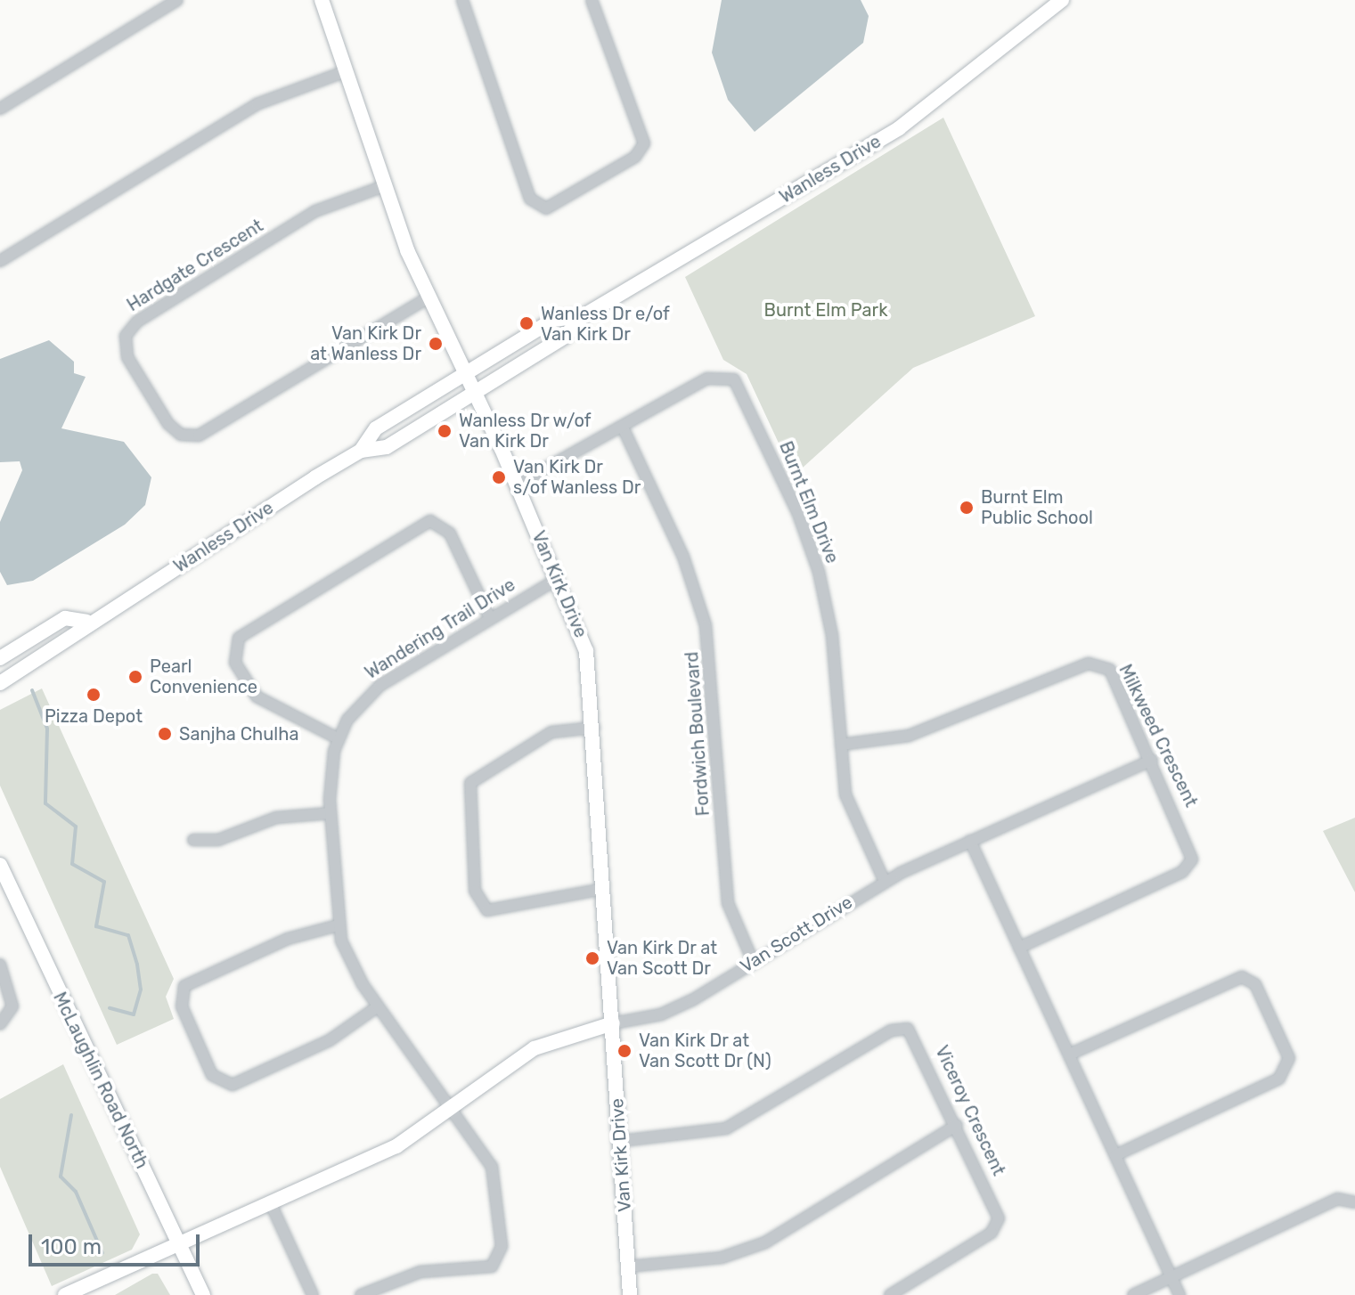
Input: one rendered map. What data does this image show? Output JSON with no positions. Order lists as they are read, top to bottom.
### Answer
{
  "streets": {
    "main road": [
      "Wanless Drive",
      "Van Kirk Drive",
      "Van Scott Drive",
      "McLaughlin Road North"
    ],
    "street": [
      "Hardgate Crescent",
      "Burnt Elm Drive",
      "Wandering Trail Drive",
      "Fordwich Boulevard",
      "Milkweed Crescent",
      "Viceroy Crescent"
    ]
  },
  "crossings": [
    ["Wanless Drive", "Van Kirk Drive"],
    ["Hardgate Crescent", "Van Kirk Drive"],
    ["Burnt Elm Drive", "Van Kirk Drive"],
    ["Burnt Elm Drive", "Fordwich Boulevard"],
    ["Burnt Elm Drive", "Milkweed Crescent"],
    ["Burnt Elm Drive", "Van Scott Drive"],
    ["Van Kirk Drive", "Wandering Trail Drive"],
    ["Van Kirk Drive", "Van Scott Drive"],
    ["Van Kirk Drive", "Viceroy Crescent"],
    ["Wandering Trail Drive", "Van Scott Drive"],
    ["Fordwich Boulevard", "Van Scott Drive"],
    ["Milkweed Crescent", "Van Scott Drive"],
    ["Van Scott Drive", "McLaughlin Road North"]
  ],
  "parks": ["Burnt Elm Park"],
  "places": [
    "Wanless Dr e/of Van Kirk Dr",
    "Van Kirk Dr at Wanless Dr",
    "Wanless Dr w/of Van Kirk Dr",
    "Van Kirk Dr s/of Wanless Dr",
    "Burnt Elm Public School",
    "Pearl Convenience",
    "Pizza Depot",
    "Sanjha Chulha",
    "Van Kirk Dr at Van Scott Dr",
    "Van Kirk Dr at Van Scott Dr (N)"
  ],
  "scale_bar": "100 m"
}
